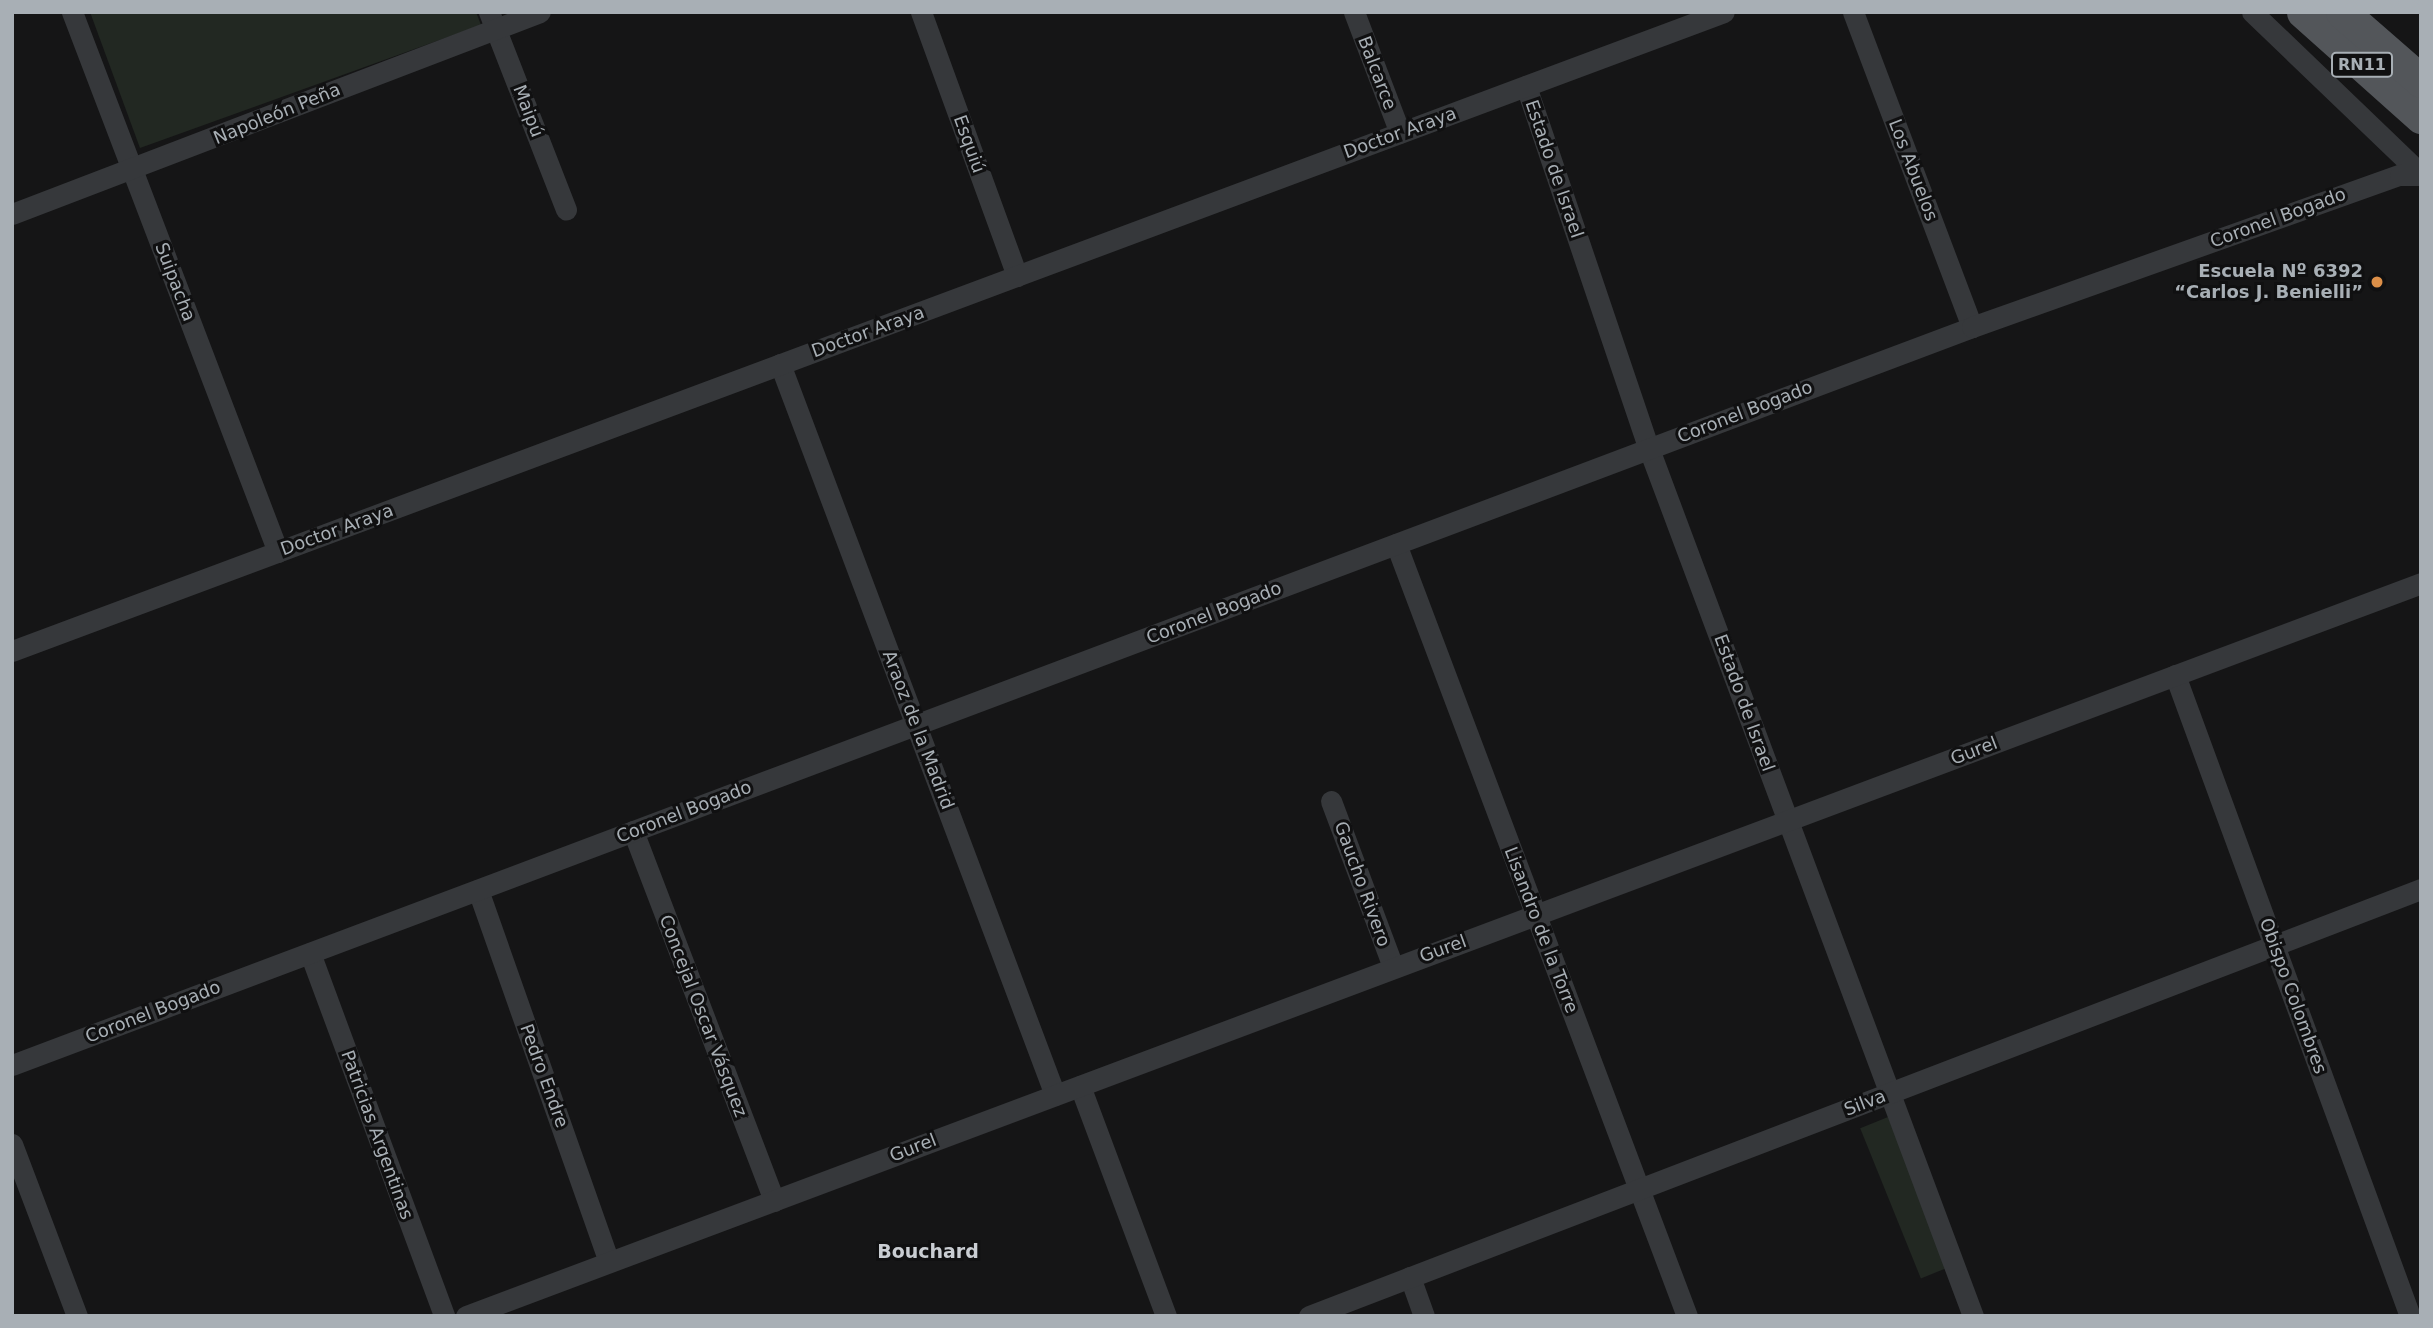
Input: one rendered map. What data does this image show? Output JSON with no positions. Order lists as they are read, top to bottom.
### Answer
{
  "streets": {
    "main road": ["RN11"],
    "street": [
      "Balcarce",
      "Maipú",
      "Napoleón Peña",
      "Doctor Araya",
      "Esquiú",
      "Estado de Israel",
      "Los Abuelos",
      "Coronel Bogado",
      "Suipacha",
      "Araoz de la Madrid",
      "Gurel",
      "Gaucho Rivero",
      "Lisandro de la Torre",
      "Obispo Colombres",
      "Concejal Oscar Vásquez",
      "Pedro Endre",
      "Silva",
      "Patricias Argentinas"
    ]
  },
  "crossings": [
    ["Balcarce", "Doctor Araya"],
    ["Maipú", "Napoleón Peña"],
    ["Napoleón Peña", "Suipacha"],
    ["Doctor Araya", "Esquiú"],
    ["Doctor Araya", "Estado de Israel"],
    ["Doctor Araya", "Suipacha"],
    ["Doctor Araya", "Araoz de la Madrid"],
    ["Estado de Israel", "Coronel Bogado"],
    ["Estado de Israel", "Gurel"],
    ["Estado de Israel", "Silva"],
    ["Los Abuelos", "Coronel Bogado"],
    ["Coronel Bogado", "Araoz de la Madrid"],
    ["Coronel Bogado", "Lisandro de la Torre"],
    ["Coronel Bogado", "Concejal Oscar Vásquez"],
    ["Coronel Bogado", "Pedro Endre"],
    ["Coronel Bogado", "Patricias Argentinas"],
    ["Araoz de la Madrid", "Gurel"],
    ["Gurel", "Gaucho Rivero"],
    ["Gurel", "Lisandro de la Torre"],
    ["Gurel", "Obispo Colombres"],
    ["Gurel", "Concejal Oscar Vásquez"],
    ["Gurel", "Pedro Endre"],
    ["Lisandro de la Torre", "Silva"],
    ["Obispo Colombres", "Silva"]
  ],
  "districts": ["Bouchard"],
  "places": ["Escuela Nº 6392 “Carlos J. Benielli”"]
}
